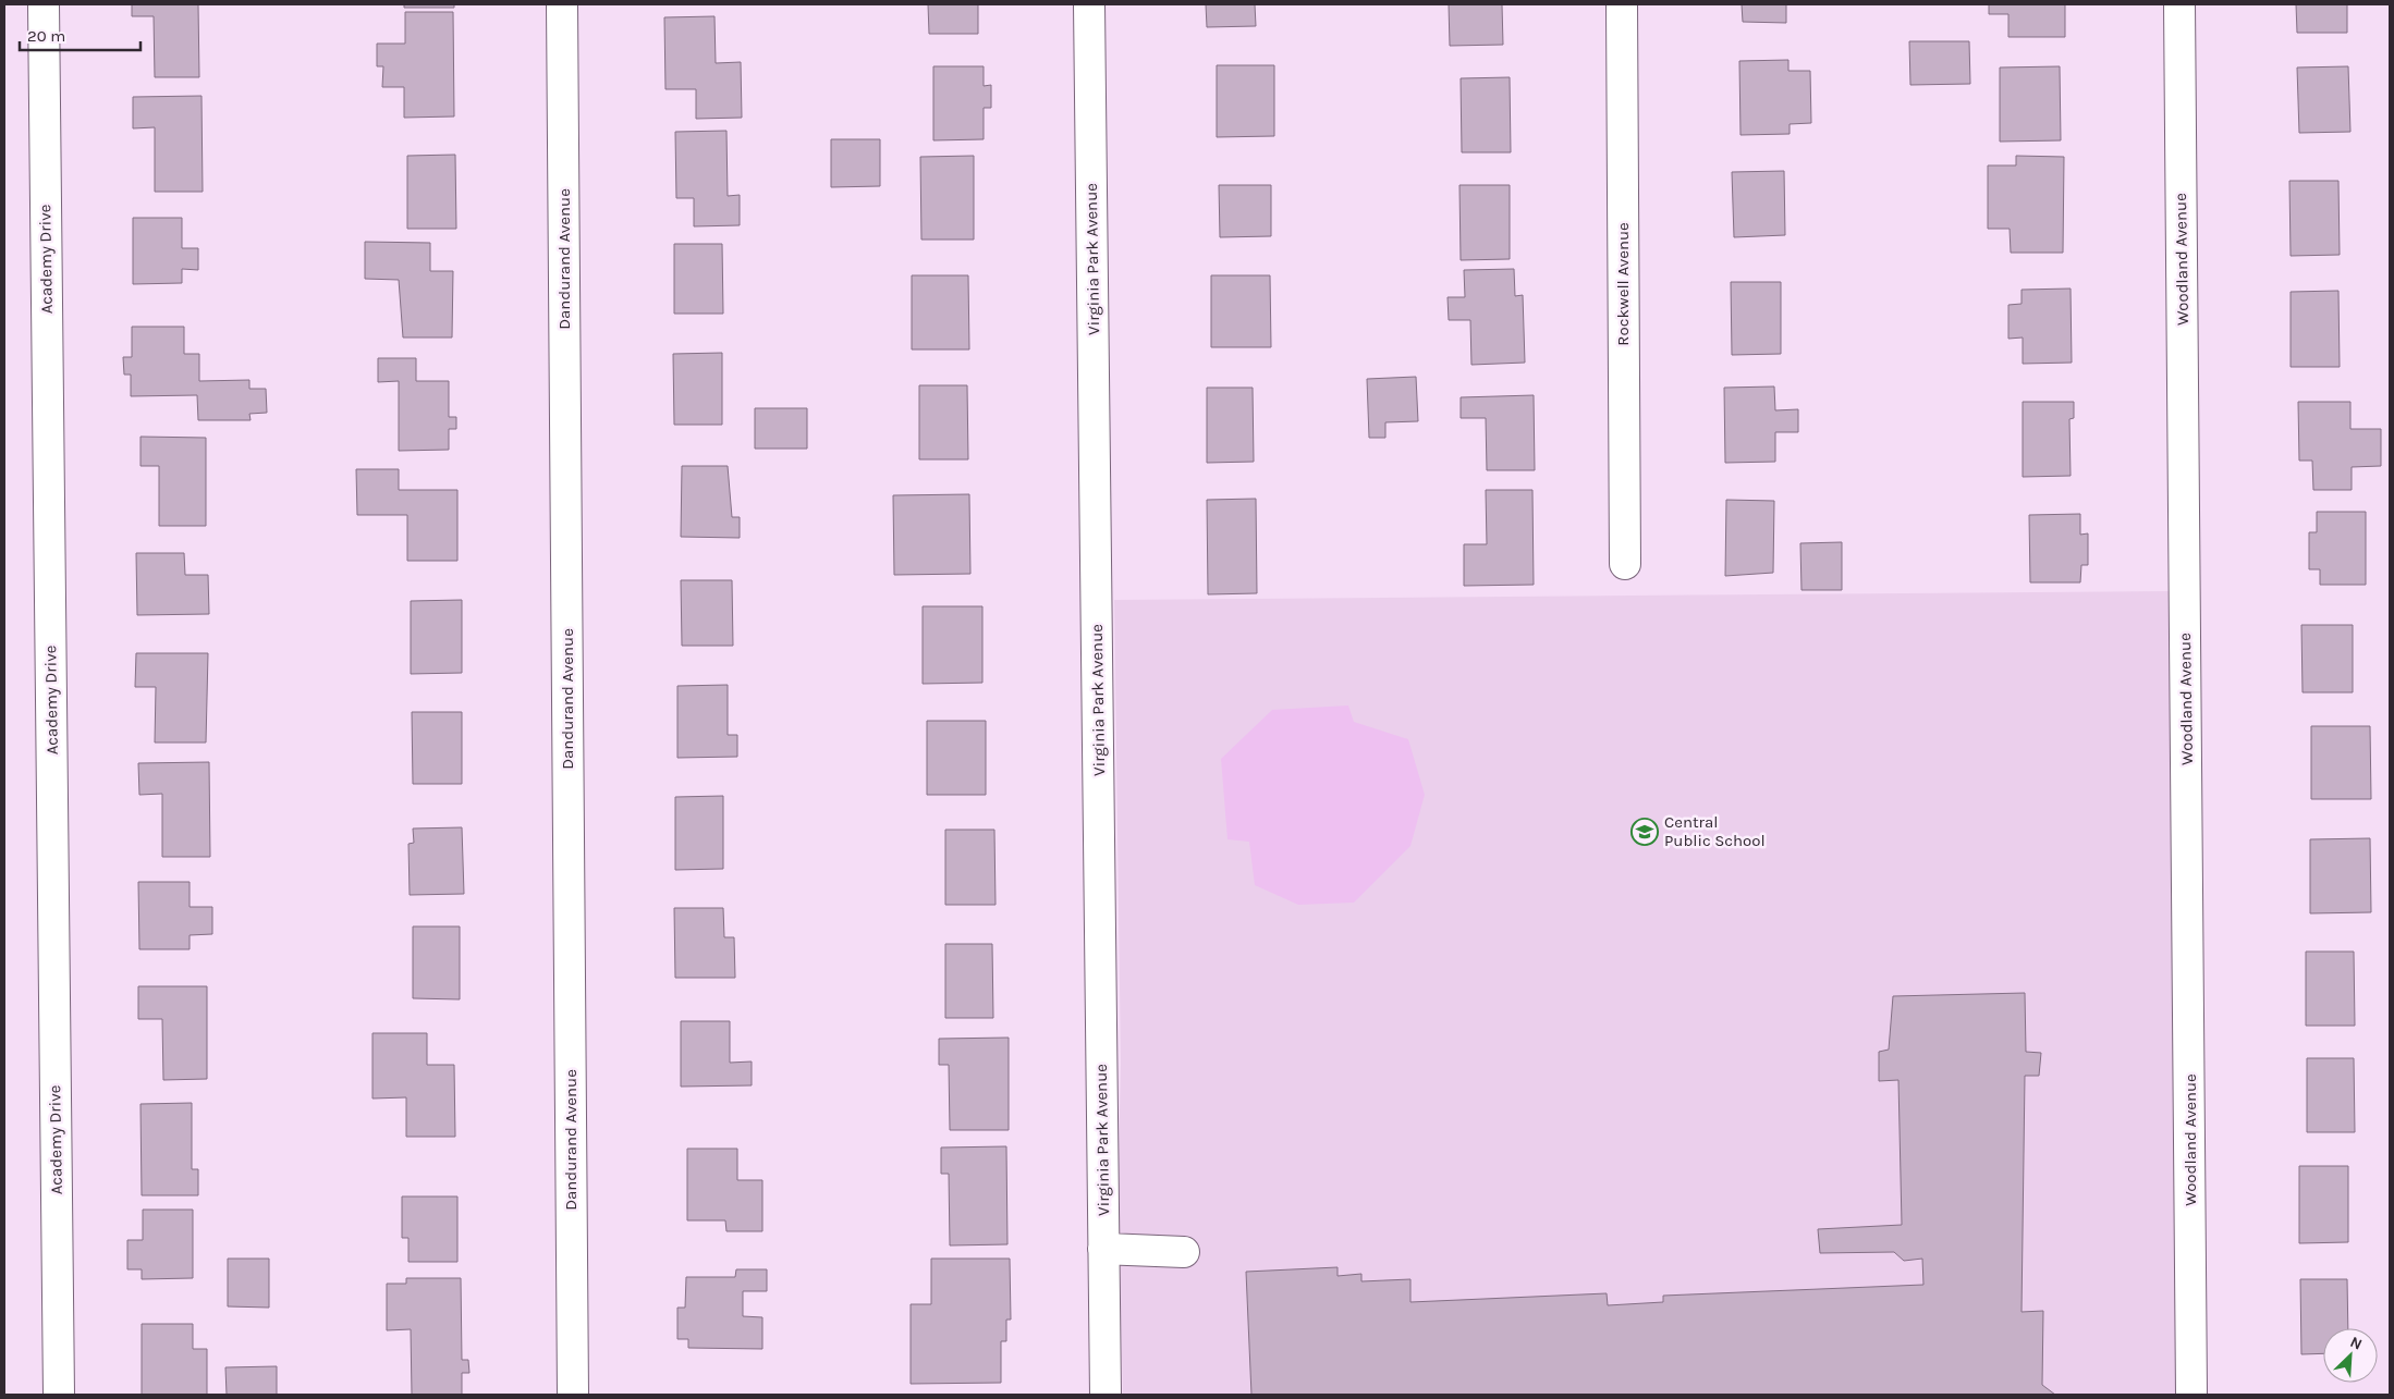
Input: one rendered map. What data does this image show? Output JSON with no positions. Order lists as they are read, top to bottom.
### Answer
{
  "streets": {
    "street": [
      "Academy Drive",
      "Dandurand Avenue",
      "Virginia Park Avenue",
      "Woodland Avenue",
      "Rockwell Avenue"
    ]
  },
  "places": {
    "school or university": ["Central Public School"]
  },
  "scale_bar": "20 m",
  "north": "top right"
}
